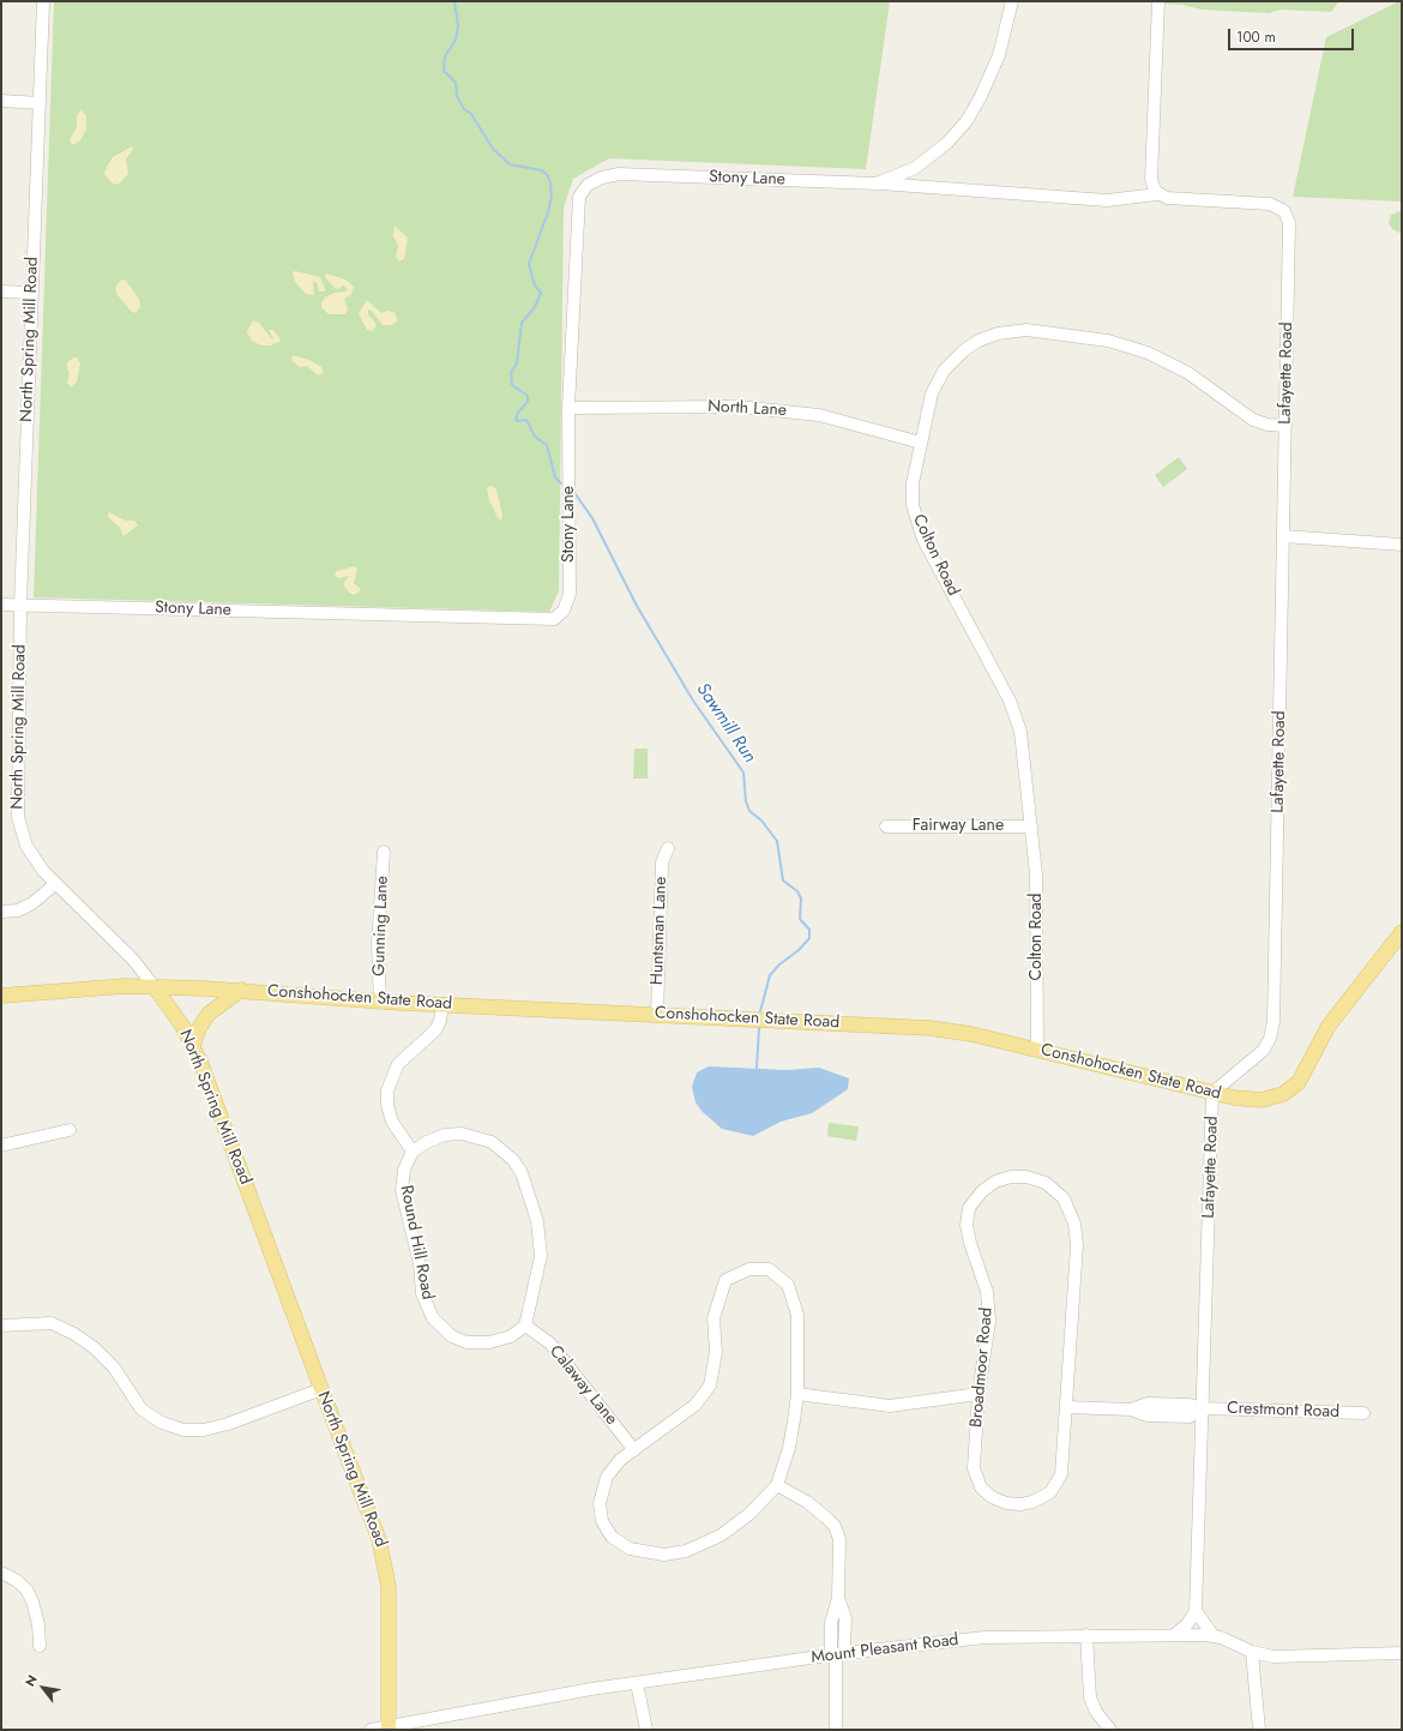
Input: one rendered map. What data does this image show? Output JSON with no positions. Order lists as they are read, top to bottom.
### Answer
{
  "streets": {
    "main road": ["North Spring Mill Road", "Conshohocken State Road"],
    "street": [
      "Stony Lane",
      "Lafayette Road",
      "North Lane",
      "Colton Road",
      "Fairway Lane",
      "Gunning Lane",
      "Huntsman Lane",
      "Round Hill Road",
      "Broadmoor Road",
      "Calaway Lane",
      "Crestmont Road",
      "Mount Pleasant Road"
    ]
  },
  "crossings": [
    ["Stony Lane", "North Spring Mill Road"],
    ["Stony Lane", "Lafayette Road"],
    ["Stony Lane", "North Lane"],
    ["North Spring Mill Road", "Conshohocken State Road"],
    ["North Spring Mill Road", "Mount Pleasant Road"],
    ["Lafayette Road", "Colton Road"],
    ["Lafayette Road", "Conshohocken State Road"],
    ["Lafayette Road", "Crestmont Road"],
    ["North Lane", "Colton Road"],
    ["Colton Road", "Fairway Lane"],
    ["Colton Road", "Conshohocken State Road"],
    ["Gunning Lane", "Conshohocken State Road"],
    ["Huntsman Lane", "Conshohocken State Road"],
    ["Round Hill Road", "Calaway Lane"]
  ],
  "water": ["Sawmill Run"],
  "scale_bar": "100 m",
  "north": "top left"
}
